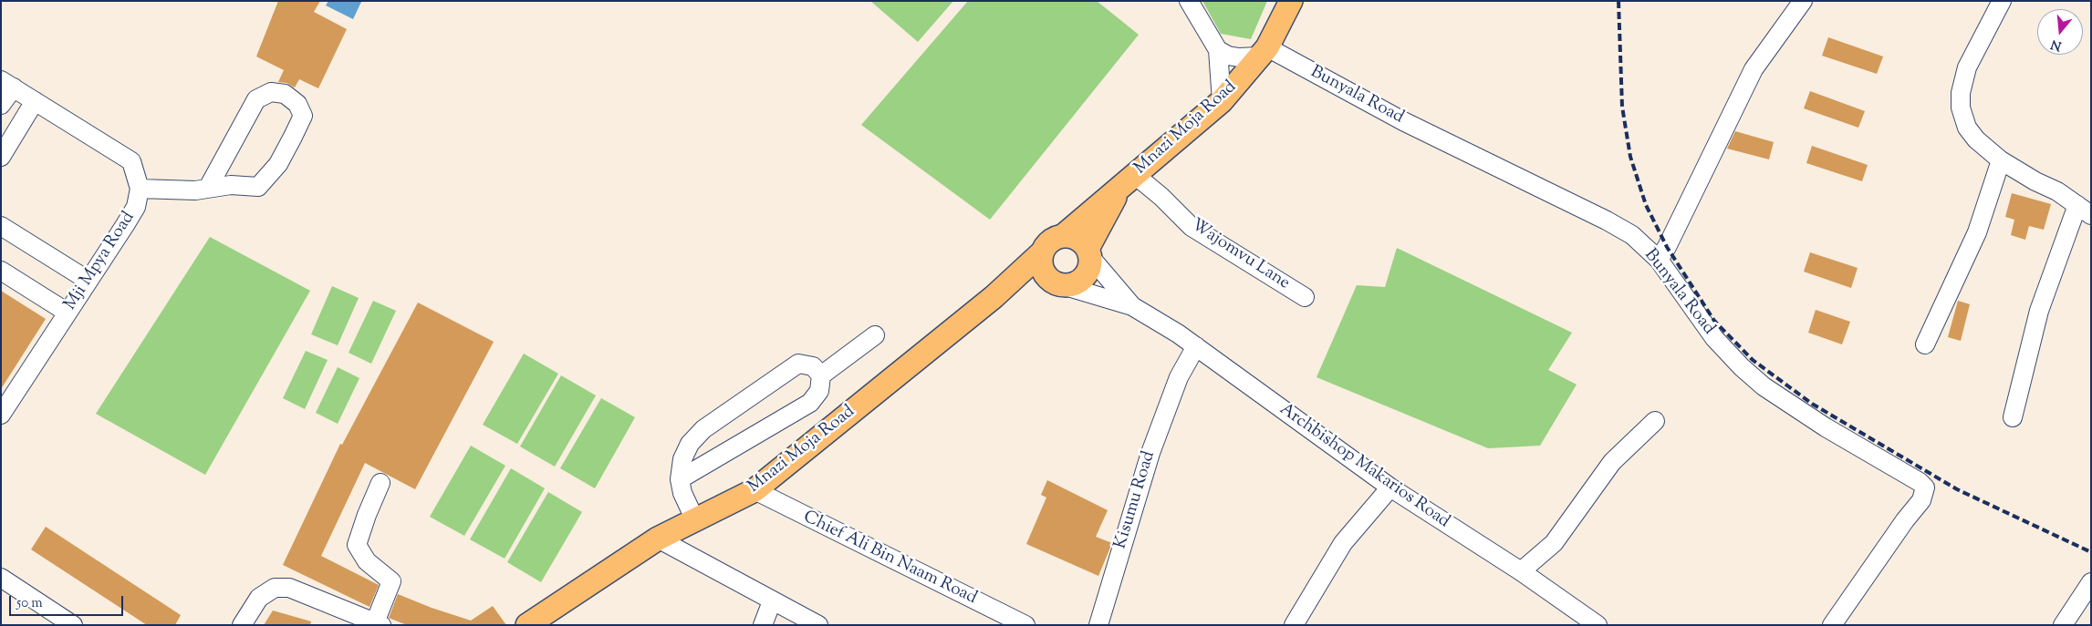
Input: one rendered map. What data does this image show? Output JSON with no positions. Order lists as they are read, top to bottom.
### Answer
{
  "streets": {
    "main road": ["Mnazi Moja Road"],
    "street": [
      "Bunyala Road",
      "Wajomvu Lane",
      "Mji Mpya Road",
      "Archbishop Makarios Road",
      "Kisumu Road",
      "Chief Ali Bin Naam Road"
    ]
  },
  "crossings": [
    ["Bunyala Road", "Mnazi Moja Road"],
    ["Mnazi Moja Road", "Wajomvu Lane"],
    ["Mnazi Moja Road", "Chief Ali Bin Naam Road"],
    ["Archbishop Makarios Road", "Kisumu Road"]
  ],
  "scale_bar": "50 m",
  "north": "bottom"
}
